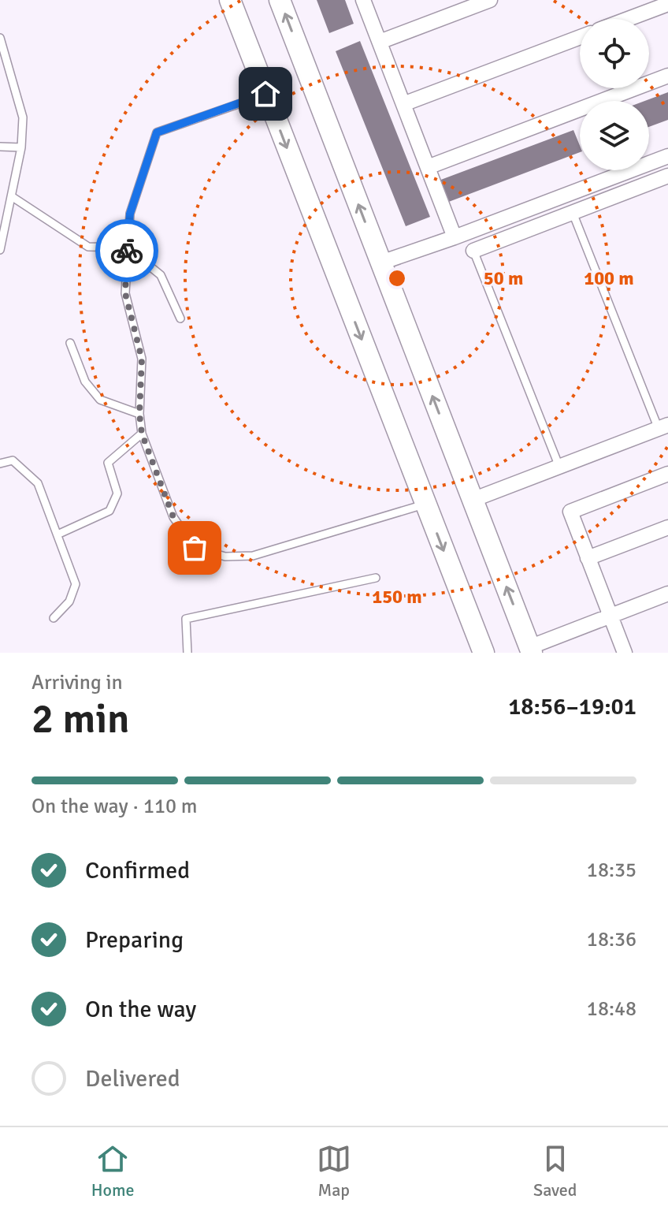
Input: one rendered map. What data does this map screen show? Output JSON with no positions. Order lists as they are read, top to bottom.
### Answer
{
  "page": {
    "heading": ["2 min", "Arriving in", "18:56–19:01"],
    "bar": "On the way · 110 m",
    "list": [
      ["Confirmed", "18:35"],
      ["Preparing", "18:36"],
      ["On the way", "18:48"],
      "Delivered"
    ],
    "tabs": ["Home", "Map", "Saved"]
  },
  "rings": ["50 m", "100 m", "150 m"]
}
